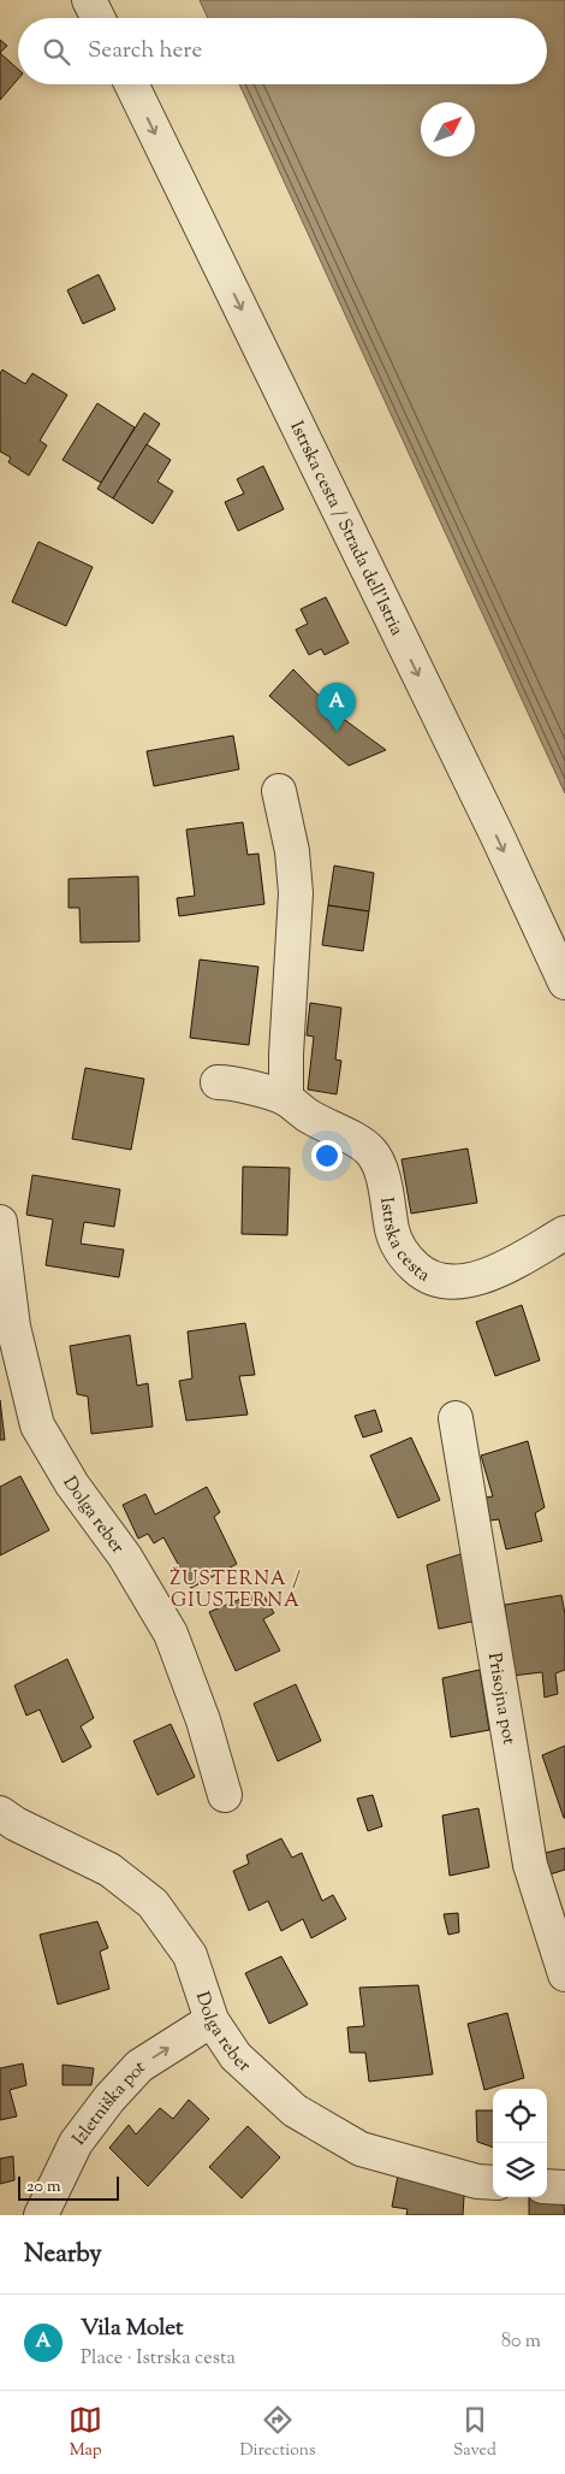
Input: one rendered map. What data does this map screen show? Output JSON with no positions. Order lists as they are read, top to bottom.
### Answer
{
  "streets": {
    "street": [
      "Istrska cesta / Strada dell'Istria",
      "Istrska cesta",
      "Dolga reber",
      "Prisojna pot",
      "Izletniška pot"
    ]
  },
  "crossings": [
    ["Dolga reber", "Izletniška pot"]
  ],
  "one_way": ["Istrska cesta / Strada dell'Istria", "Izletniška pot"],
  "districts": ["ŽUSTERNA / GIUSTERNA"],
  "scale_bar": "20 m",
  "north": "top right",
  "page": {
    "search": "Search here",
    "pins": "A",
    "scale": "20 m",
    "heading": "Nearby",
    "list": [
      {
        "mark": "A",
        "name": "Vila Molet",
        "note": "Place · Istrska cesta",
        "value": "80 m"
      }
    ],
    "nav": ["Map", "Directions", "Saved"]
  }
}
